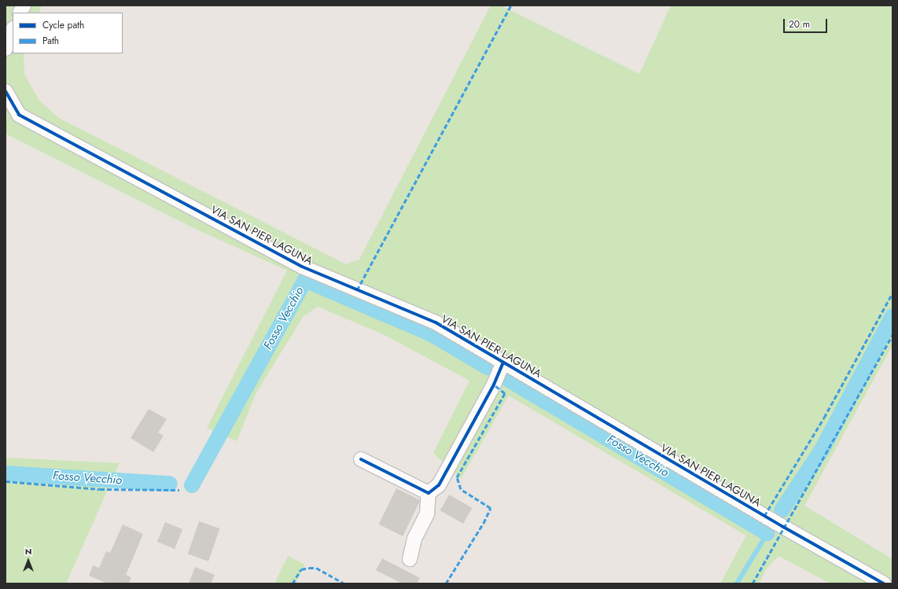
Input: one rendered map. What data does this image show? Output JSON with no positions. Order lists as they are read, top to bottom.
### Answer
{
  "streets": {
    "street": ["VIA SAN PIER LAGUNA"]
  },
  "water": ["Fosso Vecchio"],
  "legend": ["Cycle path", "Path"],
  "scale_bar": "20 m",
  "north": "top"
}
